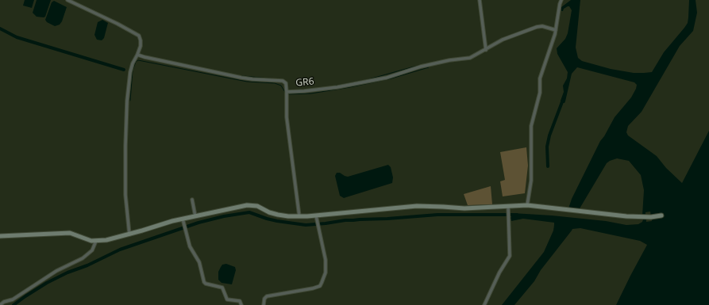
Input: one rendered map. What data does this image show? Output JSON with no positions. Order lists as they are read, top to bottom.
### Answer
{
  "streets": {
    "street": ["GR6"]
  }
}
